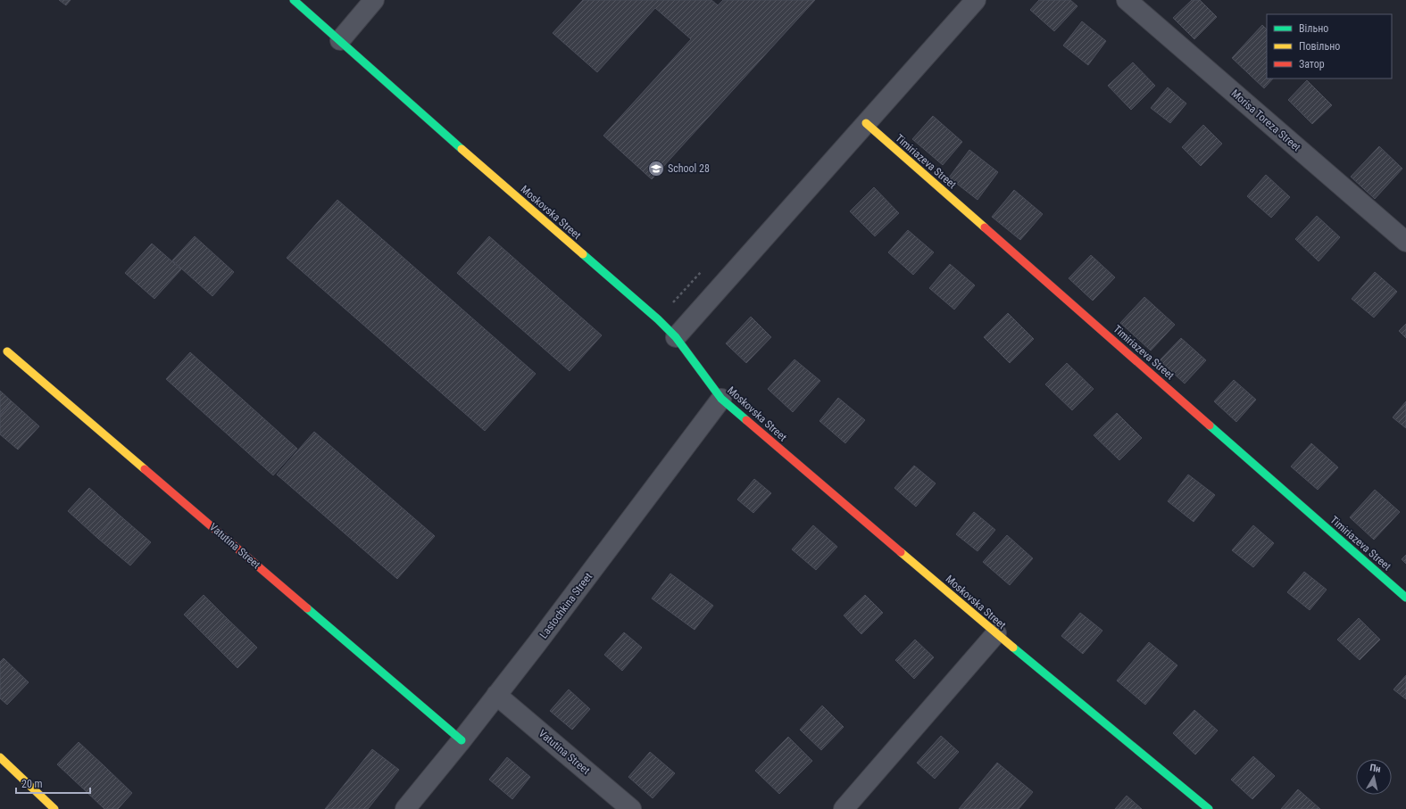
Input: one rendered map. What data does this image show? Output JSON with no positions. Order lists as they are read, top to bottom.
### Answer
{
  "streets": {
    "street": [
      "Morisa Toreza Street",
      "Timiriazeva Street",
      "Moskovska Street",
      "Vatutina Street",
      "Lastochkina Street"
    ]
  },
  "crossings": [
    ["Moskovska Street", "Lastochkina Street"],
    ["Vatutina Street", "Lastochkina Street"]
  ],
  "places": {
    "school or university": ["School 28"]
  },
  "legend": ["Вільно", "Повільно", "Затор"],
  "scale_bar": "20 m",
  "north": "top"
}
